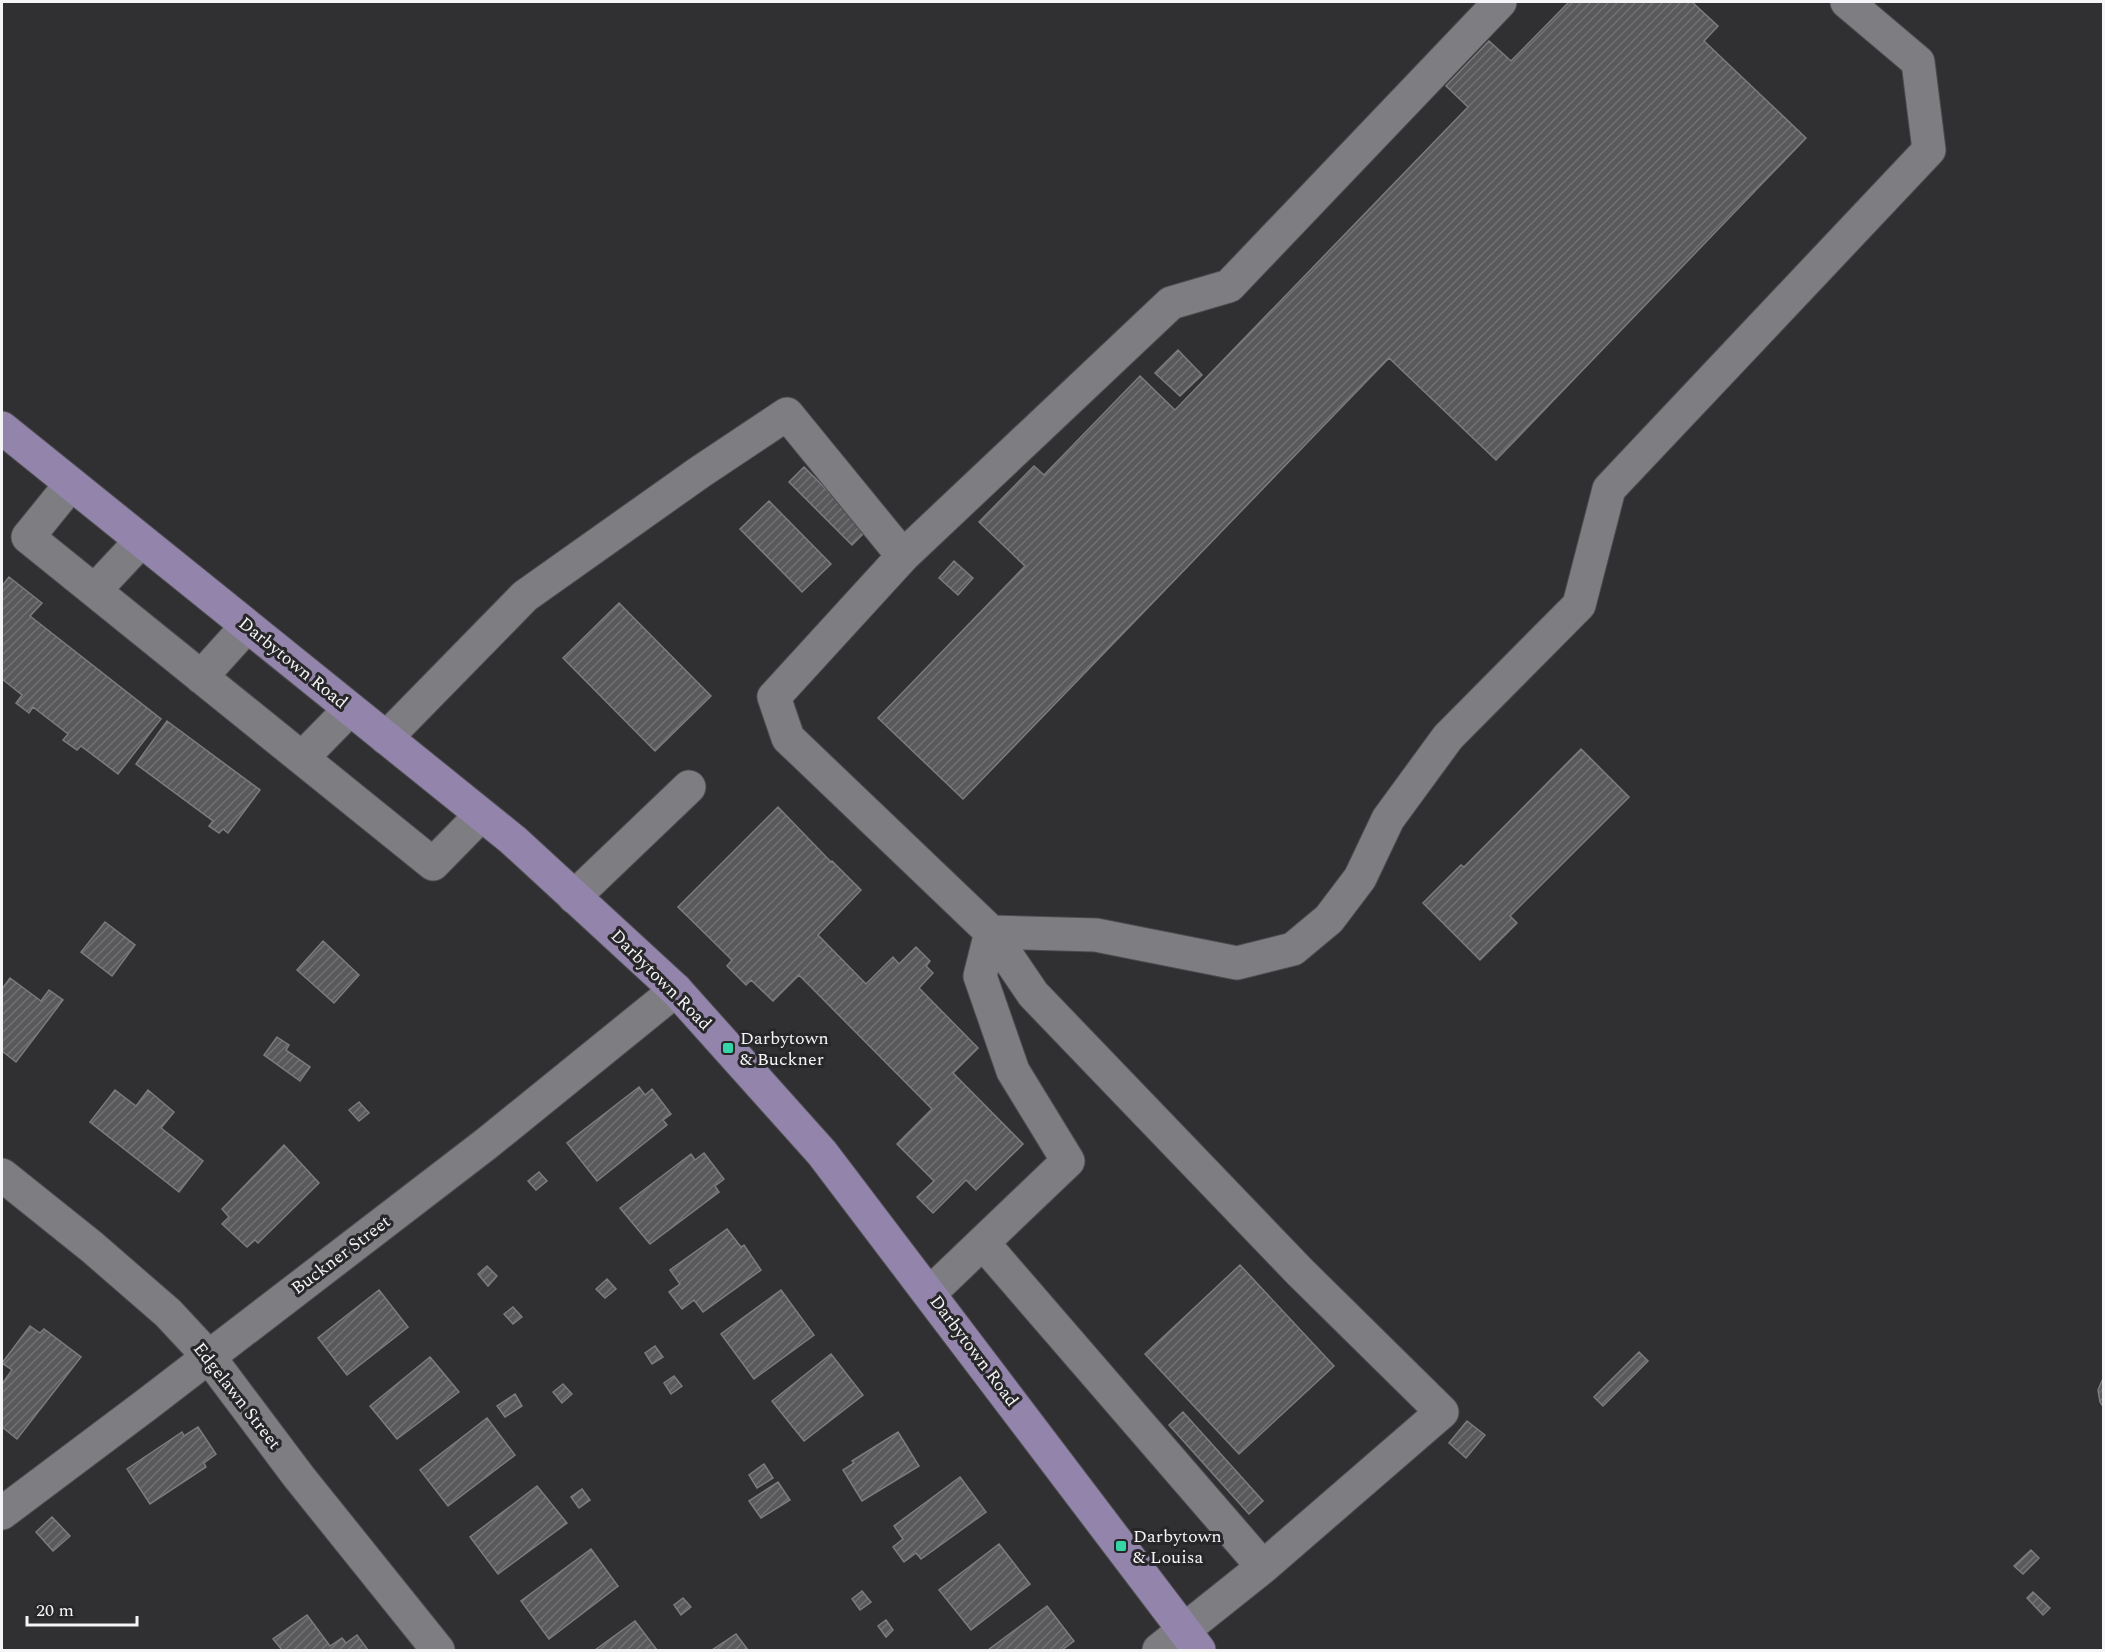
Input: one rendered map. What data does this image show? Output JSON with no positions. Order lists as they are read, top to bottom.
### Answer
{
  "streets": {
    "main road": ["Darbytown Road"],
    "street": ["Buckner Street", "Edgelawn Street"]
  },
  "crossings": [
    ["Darbytown Road", "Buckner Street"],
    ["Buckner Street", "Edgelawn Street"]
  ],
  "places": {
    "transit": ["Darbytown & Buckner", "Darbytown & Louisa"]
  },
  "scale_bar": "20 m"
}
